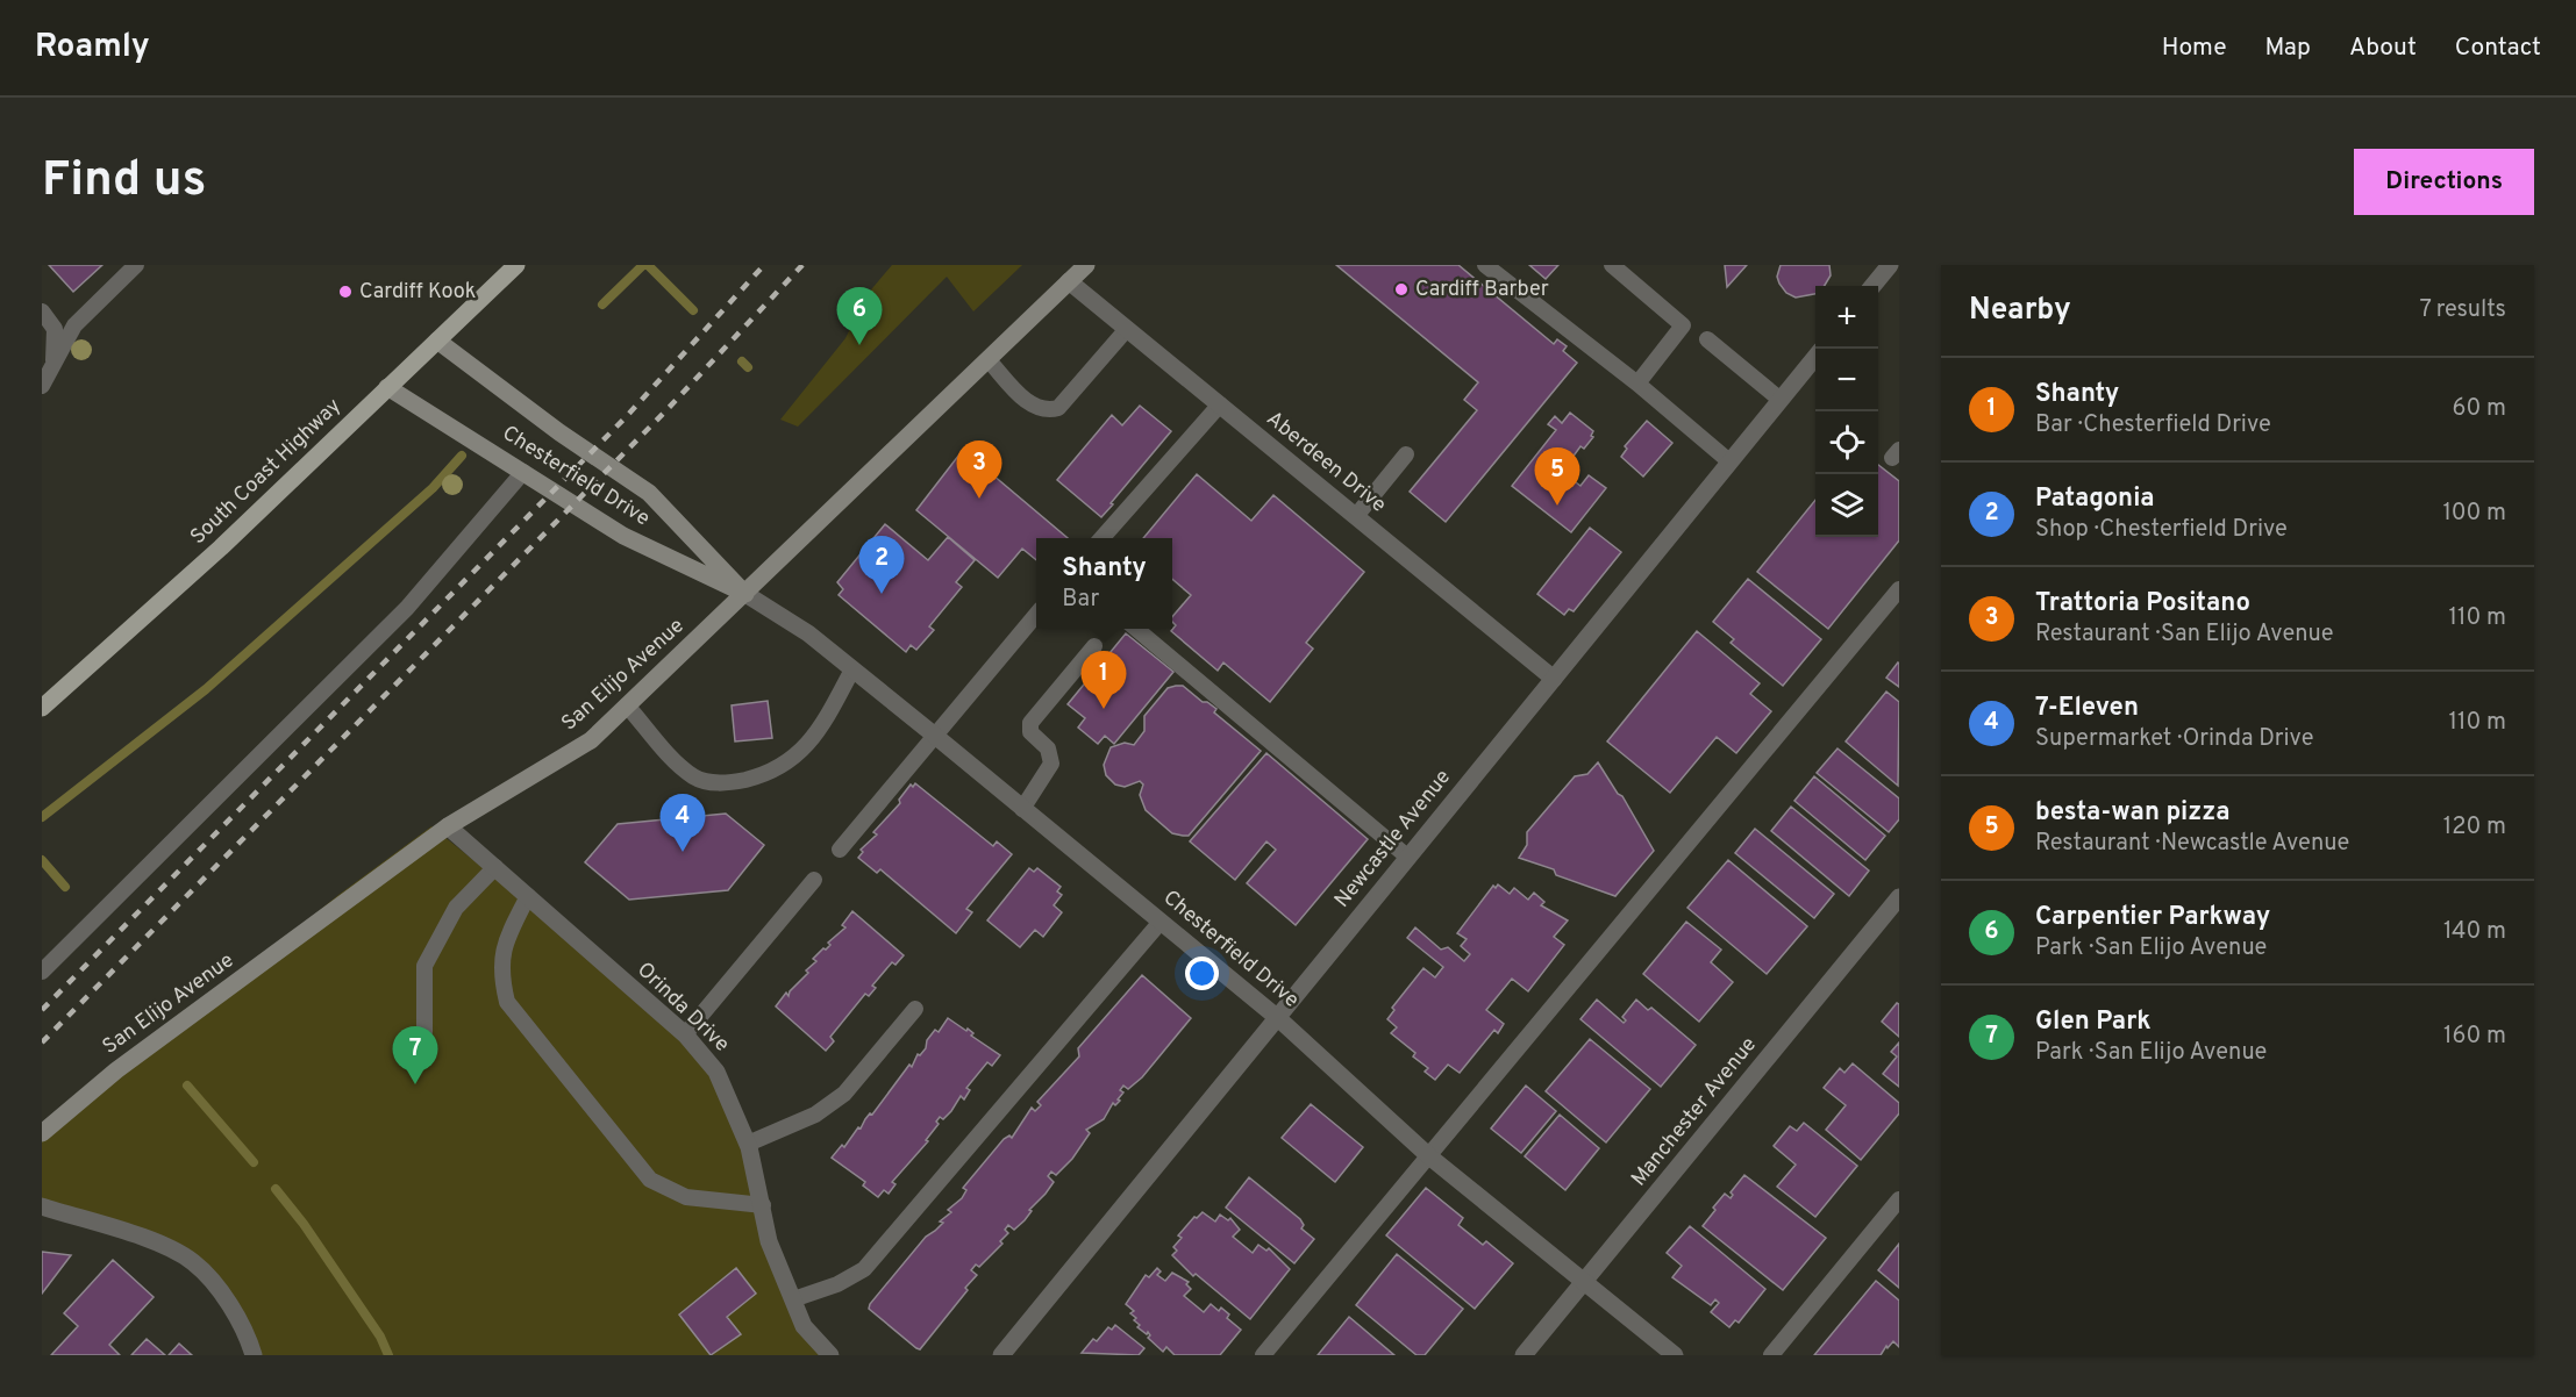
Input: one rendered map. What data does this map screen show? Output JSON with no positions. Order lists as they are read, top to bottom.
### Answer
{
  "streets": {
    "main road": ["South Coast Highway", "Chesterfield Drive", "San Elijo Avenue"],
    "street": [
      "Aberdeen Drive",
      "Newcastle Avenue",
      "Orinda Drive",
      "Manchester Avenue"
    ]
  },
  "crossings": [
    ["Aberdeen Drive", "San Elijo Avenue"],
    ["Aberdeen Drive", "Newcastle Avenue"],
    ["South Coast Highway", "Chesterfield Drive"],
    ["Chesterfield Drive", "San Elijo Avenue"],
    ["Chesterfield Drive", "Newcastle Avenue"],
    ["Chesterfield Drive", "Manchester Avenue"],
    ["San Elijo Avenue", "Orinda Drive"]
  ],
  "places": ["Cardiff Barber", "Cardiff Kook"],
  "page": {
    "header": "Roamly",
    "nav": [
      "Home",
      "Map",
      "About",
      "Contact"
    ],
    "buttons": "Directions",
    "title": "Find us",
    "heading": ["Nearby", "7 results"],
    "map_buttons": ["+", "−"],
    "pins": [
      "6",
      "3",
      "5",
      "2",
      "1",
      "4",
      "7"
    ],
    "list": [
      {
        "mark": "1",
        "name": "Shanty",
        "note": "Bar · Chesterfield Drive",
        "value": "60 m"
      },
      {
        "mark": "2",
        "name": "Patagonia",
        "note": "Shop · Chesterfield Drive",
        "value": "100 m"
      },
      {
        "mark": "3",
        "name": "Trattoria Positano",
        "note": "Restaurant · San Elijo Avenue",
        "value": "110 m"
      },
      {
        "mark": "4",
        "name": "7-Eleven",
        "note": "Supermarket · Orinda Drive",
        "value": "110 m"
      },
      {
        "mark": "5",
        "name": "besta-wan pizza",
        "note": "Restaurant · Newcastle Avenue",
        "value": "120 m"
      },
      {
        "mark": "6",
        "name": "Carpentier Parkway",
        "note": "Park · San Elijo Avenue",
        "value": "140 m"
      },
      {
        "mark": "7",
        "name": "Glen Park",
        "note": "Park · San Elijo Avenue",
        "value": "160 m"
      }
    ],
    "popup": ["Shanty", "Bar"]
  }
}
